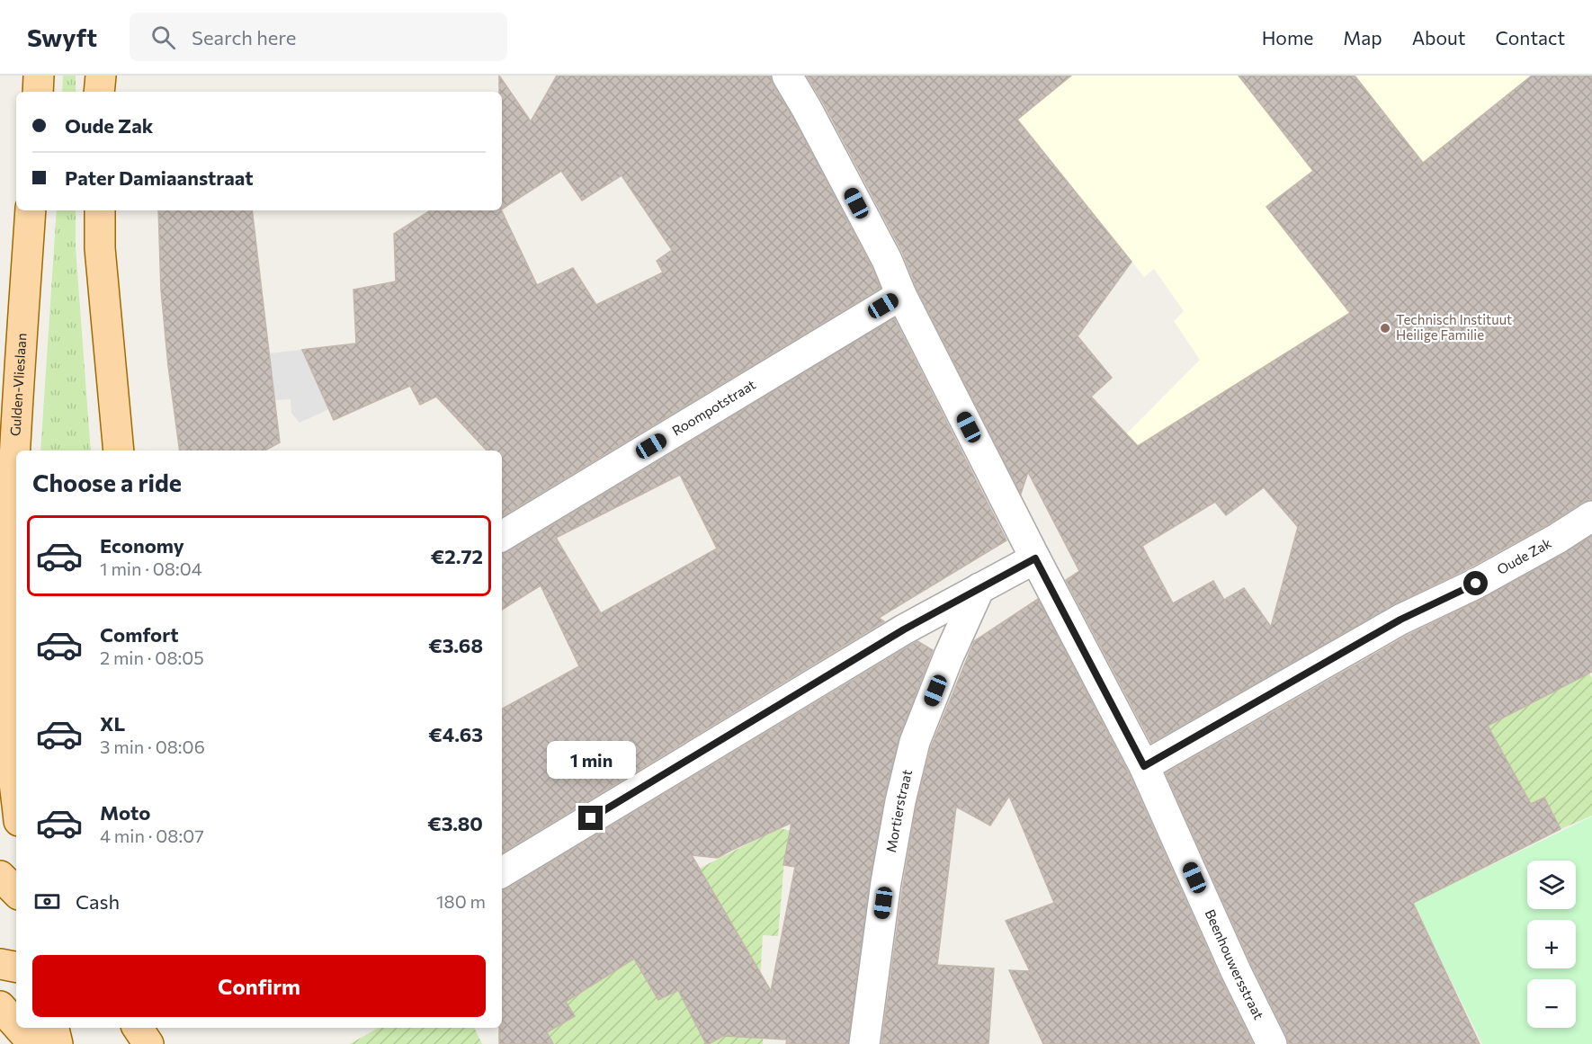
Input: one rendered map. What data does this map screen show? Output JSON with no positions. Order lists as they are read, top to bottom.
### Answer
{
  "streets": {
    "main road": ["Gulden-Vlieslaan"],
    "street": [
      "Roompotstraat",
      "Oude Zak",
      "Mortierstraat",
      "Beenhouwersstraat"
    ]
  },
  "crossings": [
    ["Roompotstraat", "Beenhouwersstraat"],
    ["Oude Zak", "Beenhouwersstraat"]
  ],
  "places": ["Technisch Instituut Heilige Familie"],
  "page": {
    "header": "Swyft",
    "search": "Search here",
    "nav": [
      "Home",
      "Map",
      "About",
      "Contact"
    ],
    "banner": ["Oude Zak", "Pater Damiaanstraat"],
    "heading": "Choose a ride",
    "list": [
      {
        "name": "Economy",
        "note": "1 min · 08:04",
        "value": "€2.72"
      },
      {
        "name": "Comfort",
        "note": "2 min · 08:05",
        "value": "€3.68"
      },
      {
        "name": "XL",
        "note": "3 min · 08:06",
        "value": "€4.63"
      },
      {
        "name": "Moto",
        "note": "4 min · 08:07",
        "value": "€3.80"
      }
    ],
    "bubble": "1 min",
    "map_buttons": ["+", "−"],
    "pay": ["Cash", "180 m"],
    "buttons": "Confirm"
  }
}
